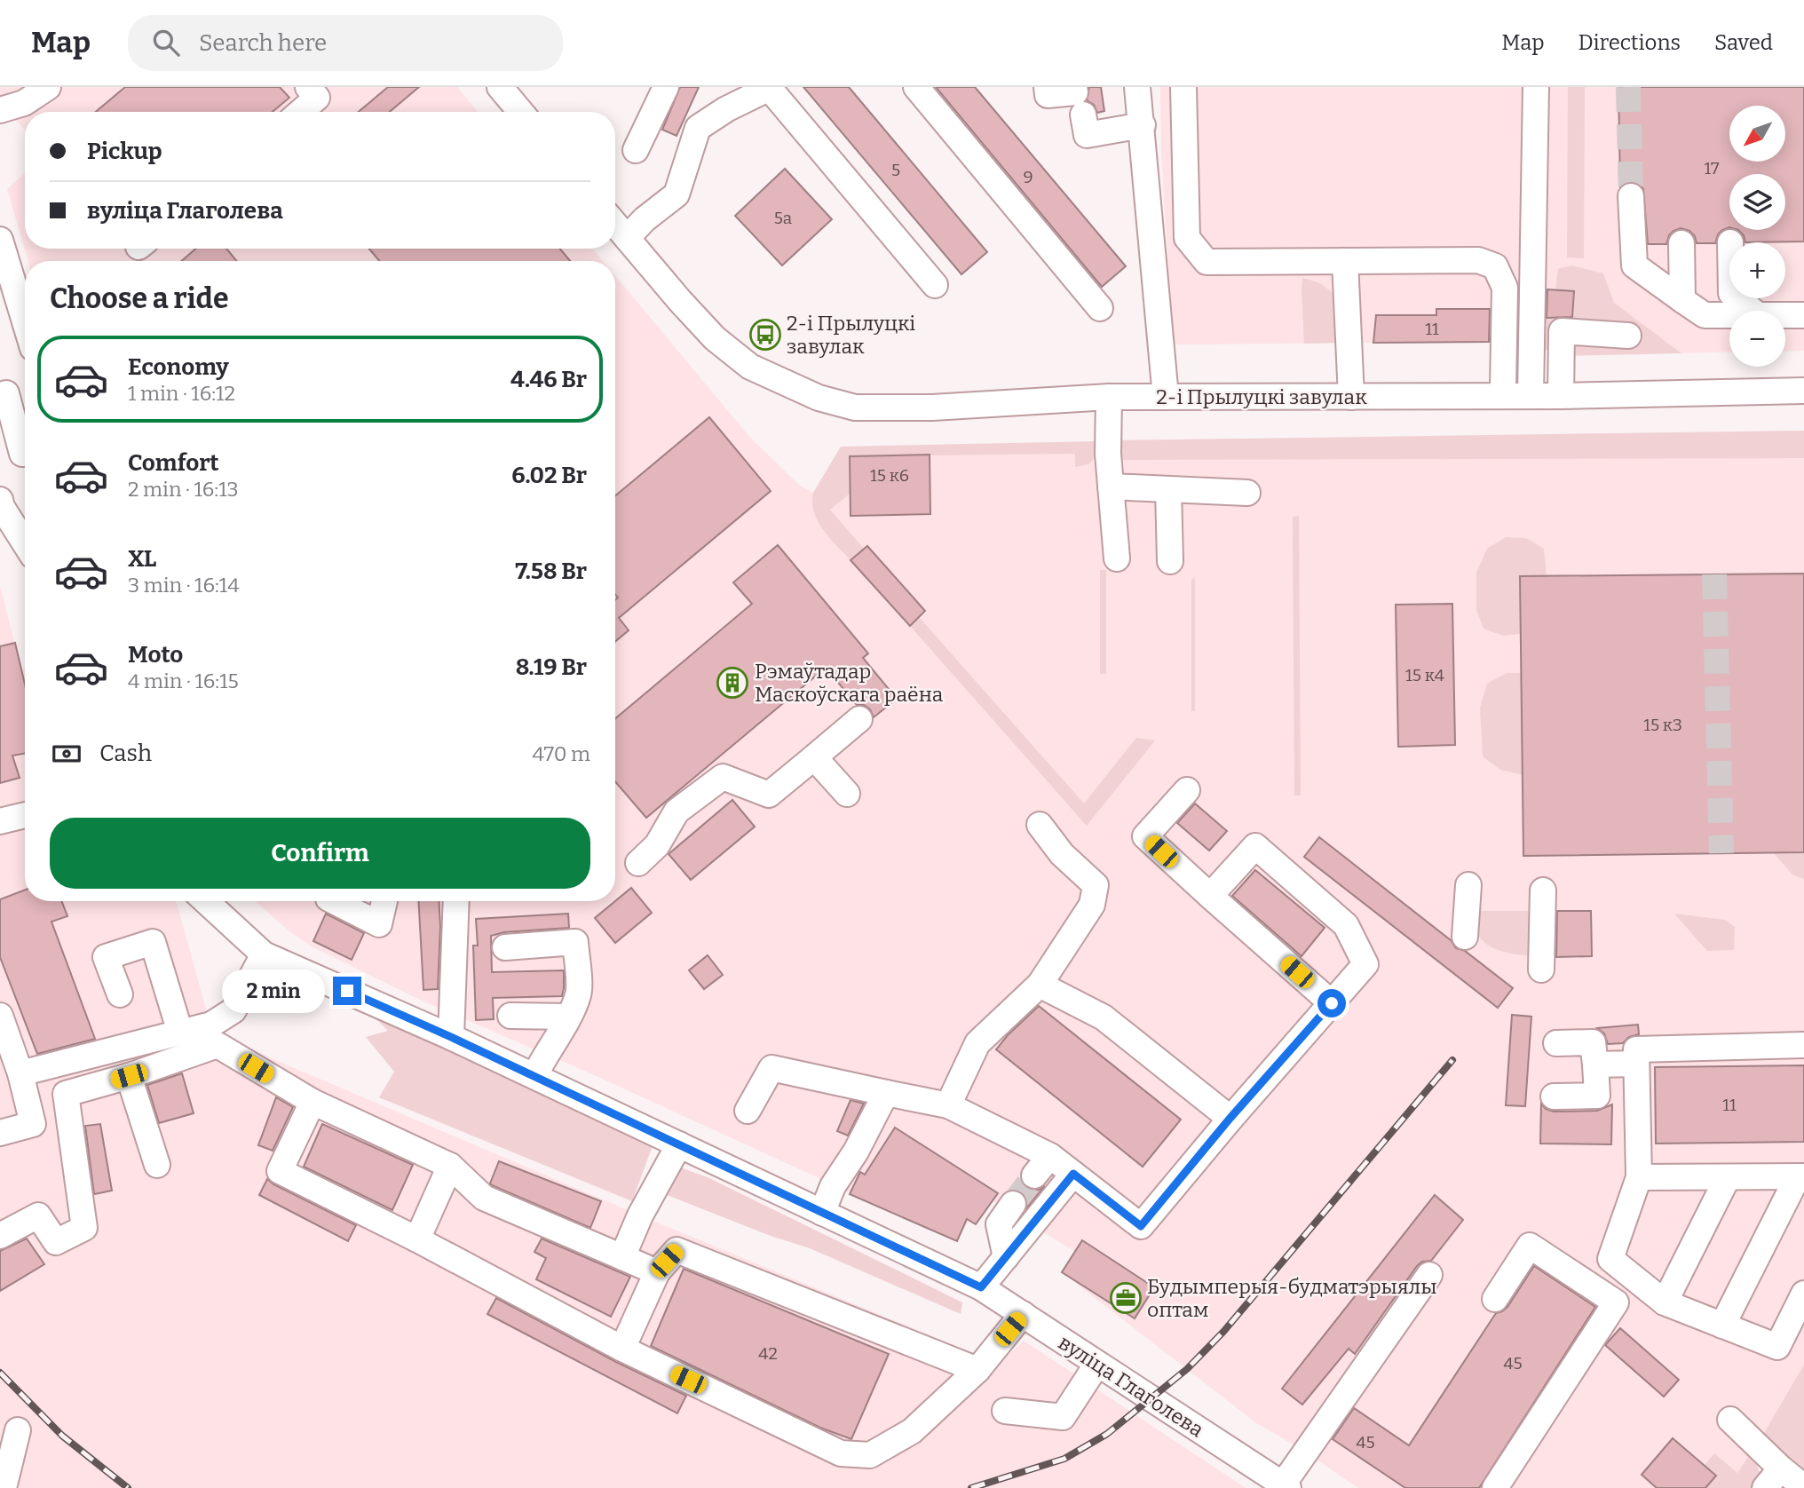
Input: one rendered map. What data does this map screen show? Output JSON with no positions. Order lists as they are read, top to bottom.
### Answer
{
  "streets": {
    "street": ["2-і Прылуцкі завулак", "вуліца Глаголева"]
  },
  "places": {
    "bus stop": ["2-і Прылуцкі завулак"],
    "building": ["Рэмаўтадар Маскоўскага раёна"],
    "office": ["Будымперыя-будматэрыялы оптам"]
  },
  "house_numbers": [
    "17",
    "5",
    "9",
    "5а",
    "11",
    "15 к6",
    "15 к4",
    "15 к3",
    "11",
    "42",
    "45",
    "45"
  ],
  "north": "bottom left",
  "page": {
    "header": "Map",
    "search": "Search here",
    "nav": ["Map", "Directions", "Saved"],
    "map_buttons": ["+", "−"],
    "banner": ["Pickup", "вуліца Глаголева"],
    "heading": "Choose a ride",
    "list": [
      {
        "name": "Economy",
        "note": "1 min · 16:12",
        "value": "4.46 Br"
      },
      {
        "name": "Comfort",
        "note": "2 min · 16:13",
        "value": "6.02 Br"
      },
      {
        "name": "XL",
        "note": "3 min · 16:14",
        "value": "7.58 Br"
      },
      {
        "name": "Moto",
        "note": "4 min · 16:15",
        "value": "8.19 Br"
      }
    ],
    "pay": ["Cash", "470 m"],
    "buttons": "Confirm",
    "bubble": "2 min"
  }
}
